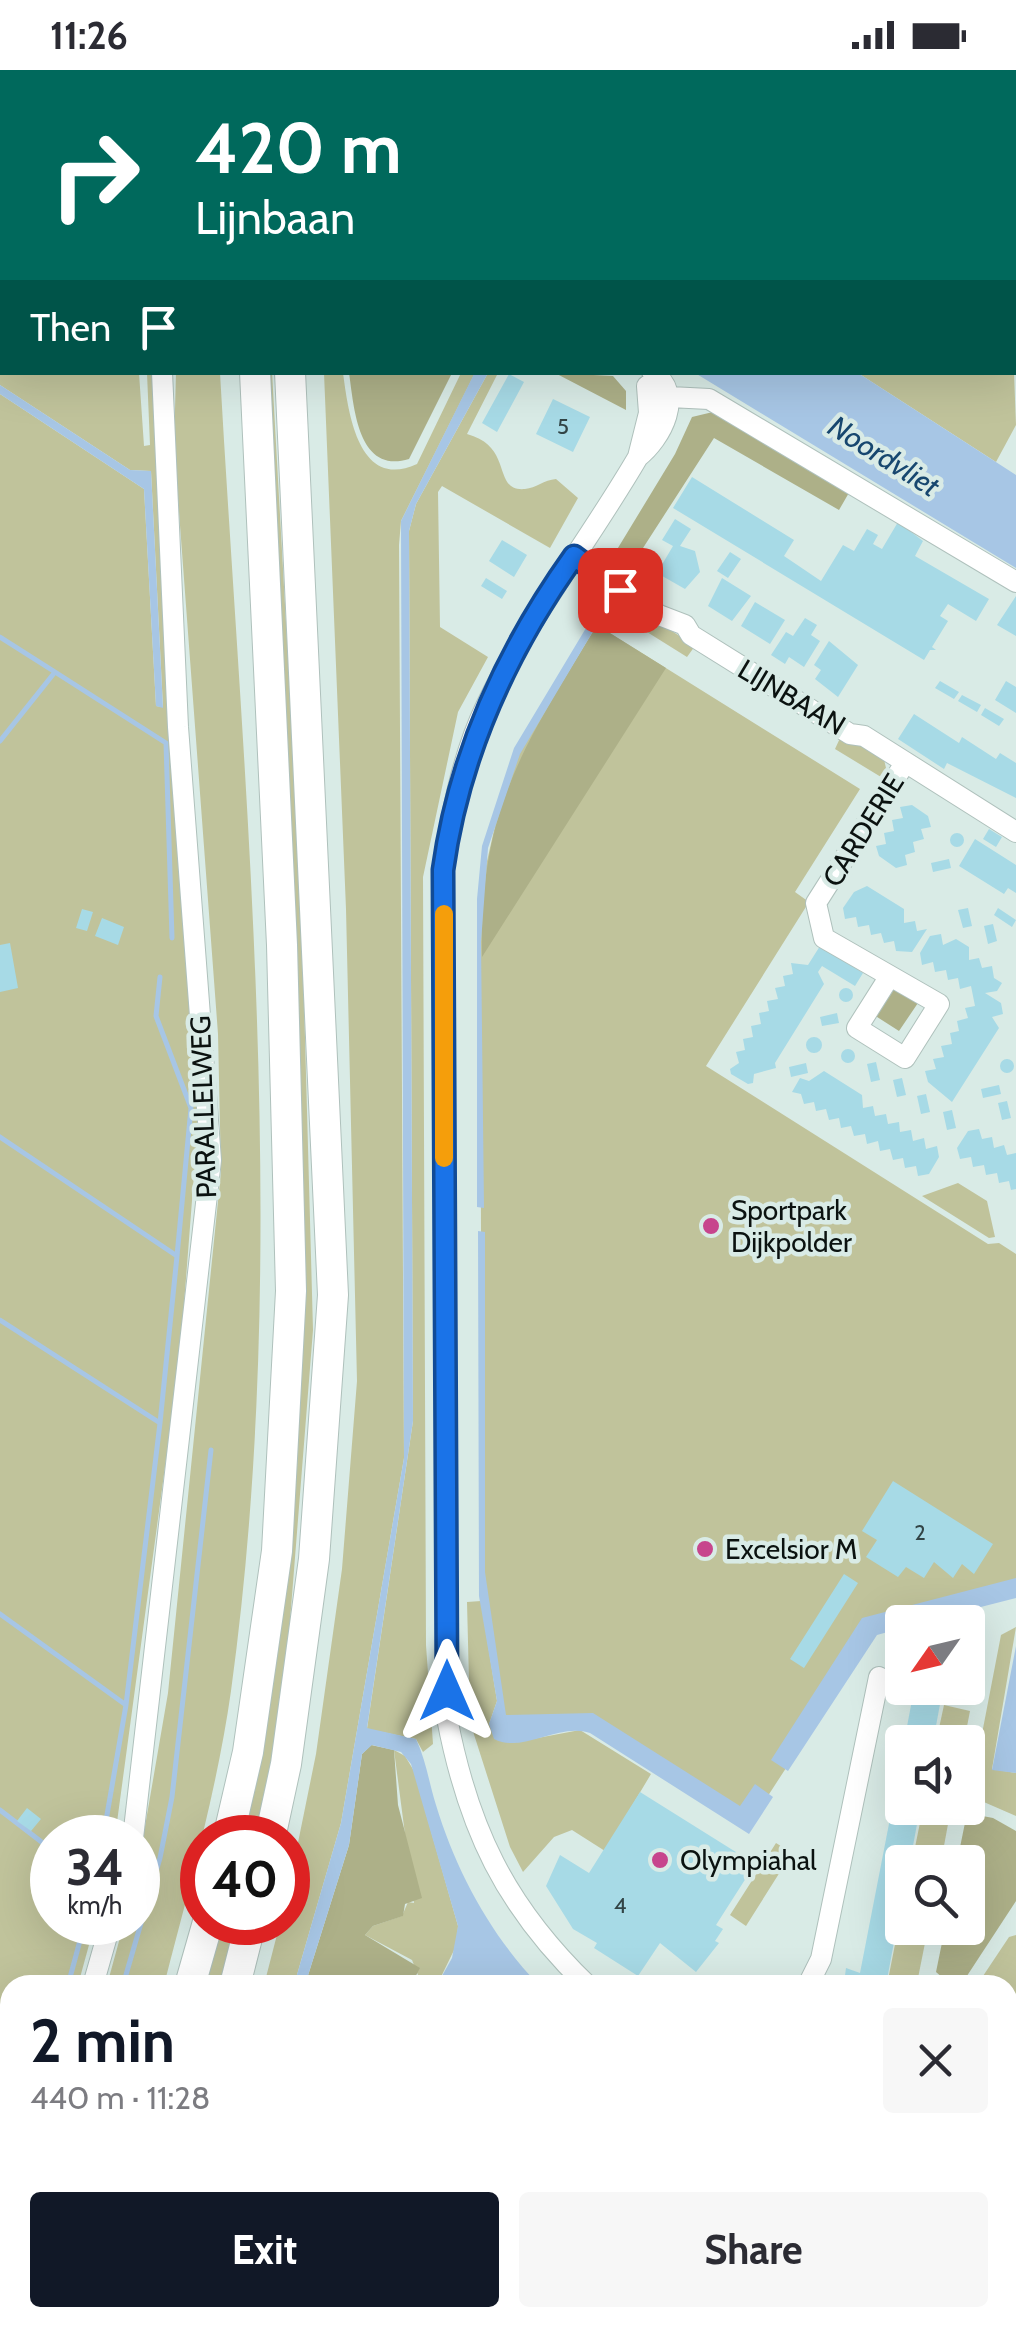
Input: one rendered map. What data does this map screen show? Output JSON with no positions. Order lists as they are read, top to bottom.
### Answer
{
  "streets": {
    "street": ["LIJNBAAN", "CARDERIE", "PARALLELWEG"]
  },
  "crossings": [
    ["LIJNBAAN", "CARDERIE"]
  ],
  "water": ["Noordvliet"],
  "places": ["Sportpark Dijkpolder", "Excelsior M", "Olympiahal"],
  "house_numbers": ["5", "2", "4"],
  "north": "bottom left",
  "page": {
    "status": "11:26",
    "turn": ["420 m", "Lijnbaan"],
    "then": "Then",
    "speed": "34 km/h",
    "limit": "40",
    "heading": ["2 min", "440 m · 11:28"],
    "buttons": ["Exit", "Share"]
  }
}
